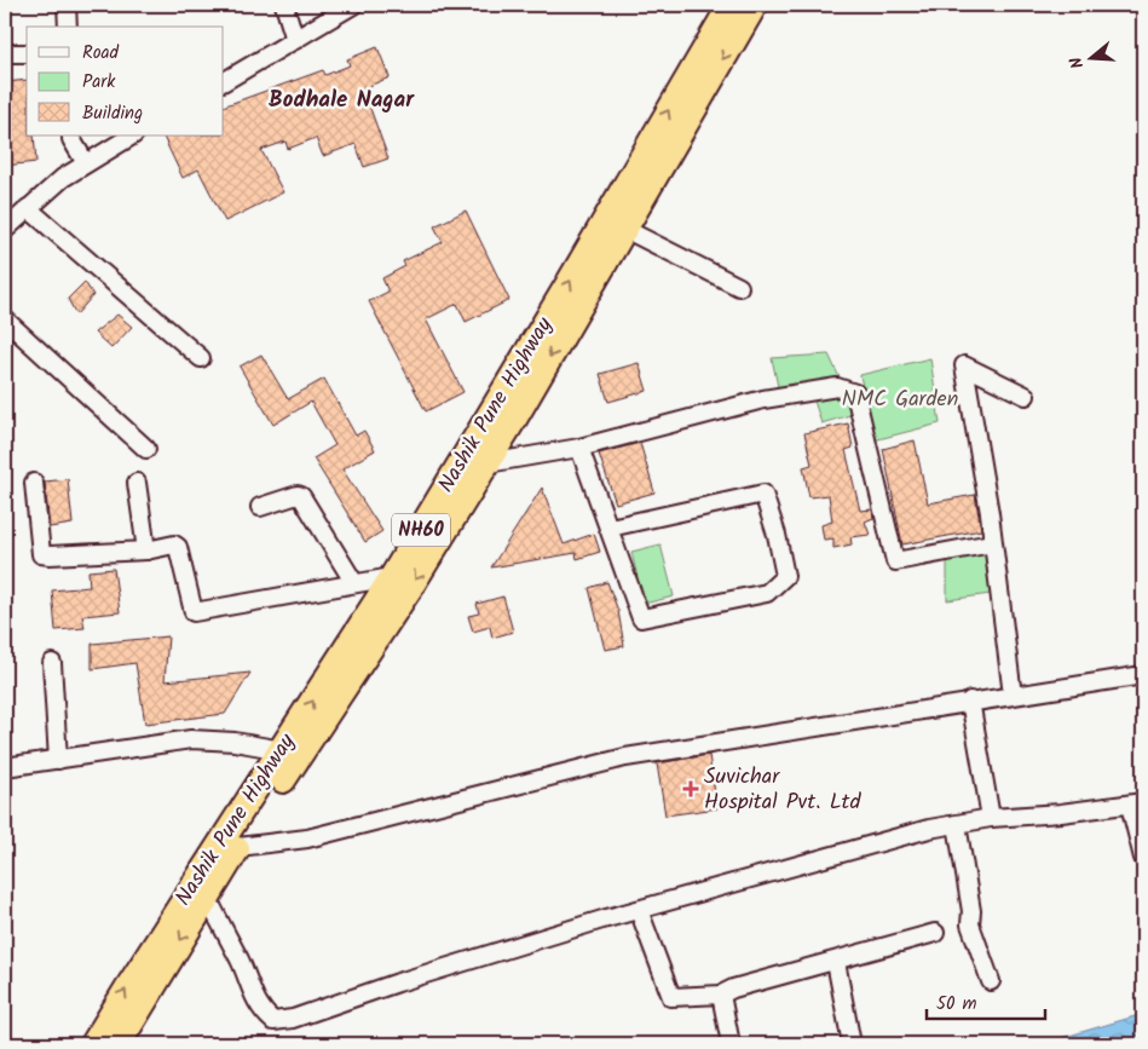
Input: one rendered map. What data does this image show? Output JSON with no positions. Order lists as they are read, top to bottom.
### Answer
{
  "streets": {
    "highway": ["Nashik Pune Highway", "NH60"]
  },
  "districts": ["Bodhale Nagar"],
  "parks": ["NMC Garden"],
  "places": {
    "health": ["Suvichar Hospital Pvt. Ltd"]
  },
  "legend": ["Road", "Park", "Building"],
  "scale_bar": "50 m",
  "north": "left"
}
